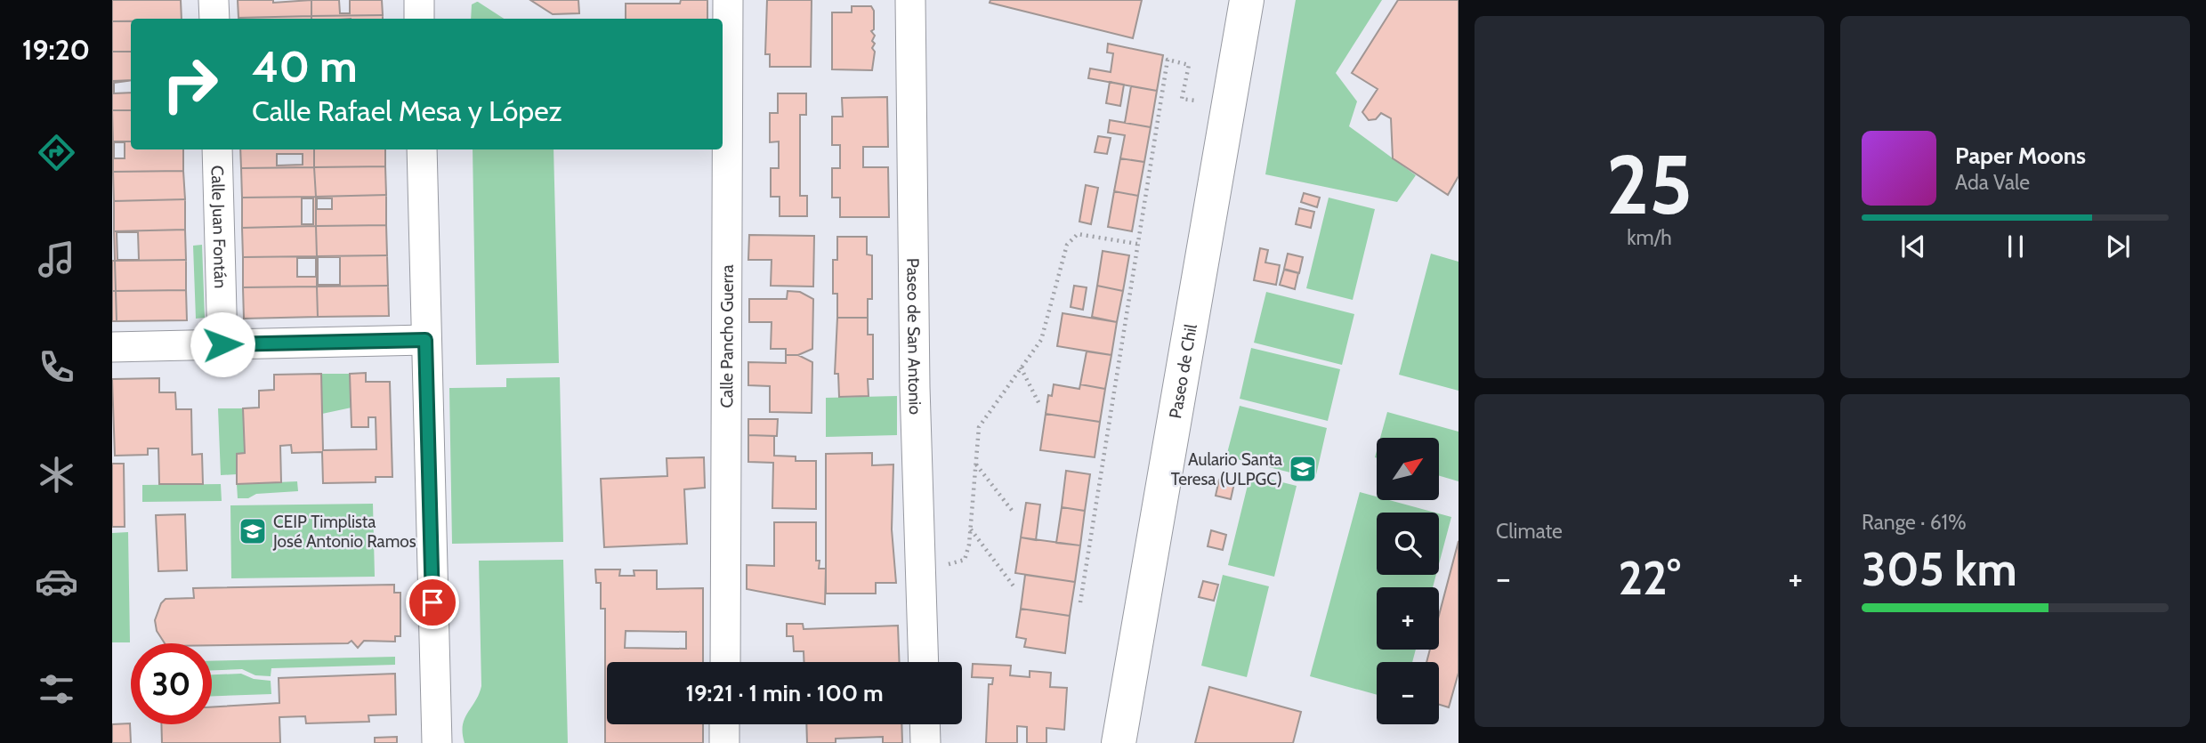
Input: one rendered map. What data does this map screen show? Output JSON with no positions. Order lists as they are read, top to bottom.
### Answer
{
  "streets": {
    "street": [
      "Calle Juan Fontán",
      "Calle Pancho Guerra",
      "Paseo de San Antonio",
      "Paseo de Chil"
    ]
  },
  "places": {
    "school or university": ["Aulario Santa Teresa (ULPGC)", "CEIP Timplista José Antonio Ramos"]
  },
  "north": "top right",
  "page": {
    "tabs": "19:20",
    "tile": [
      ["25", "km/h"],
      "Climate",
      ["Range · 61%", "305 km"]
    ],
    "turn": ["40 m", "Calle Rafael Mesa y López"],
    "song": ["Paper Moons", "Ada Vale"],
    "map_buttons": ["+", "−"],
    "heat": ["−", "22°", "+"],
    "limit": "30",
    "trip": "19:21 · 1 min · 100 m"
  }
}
